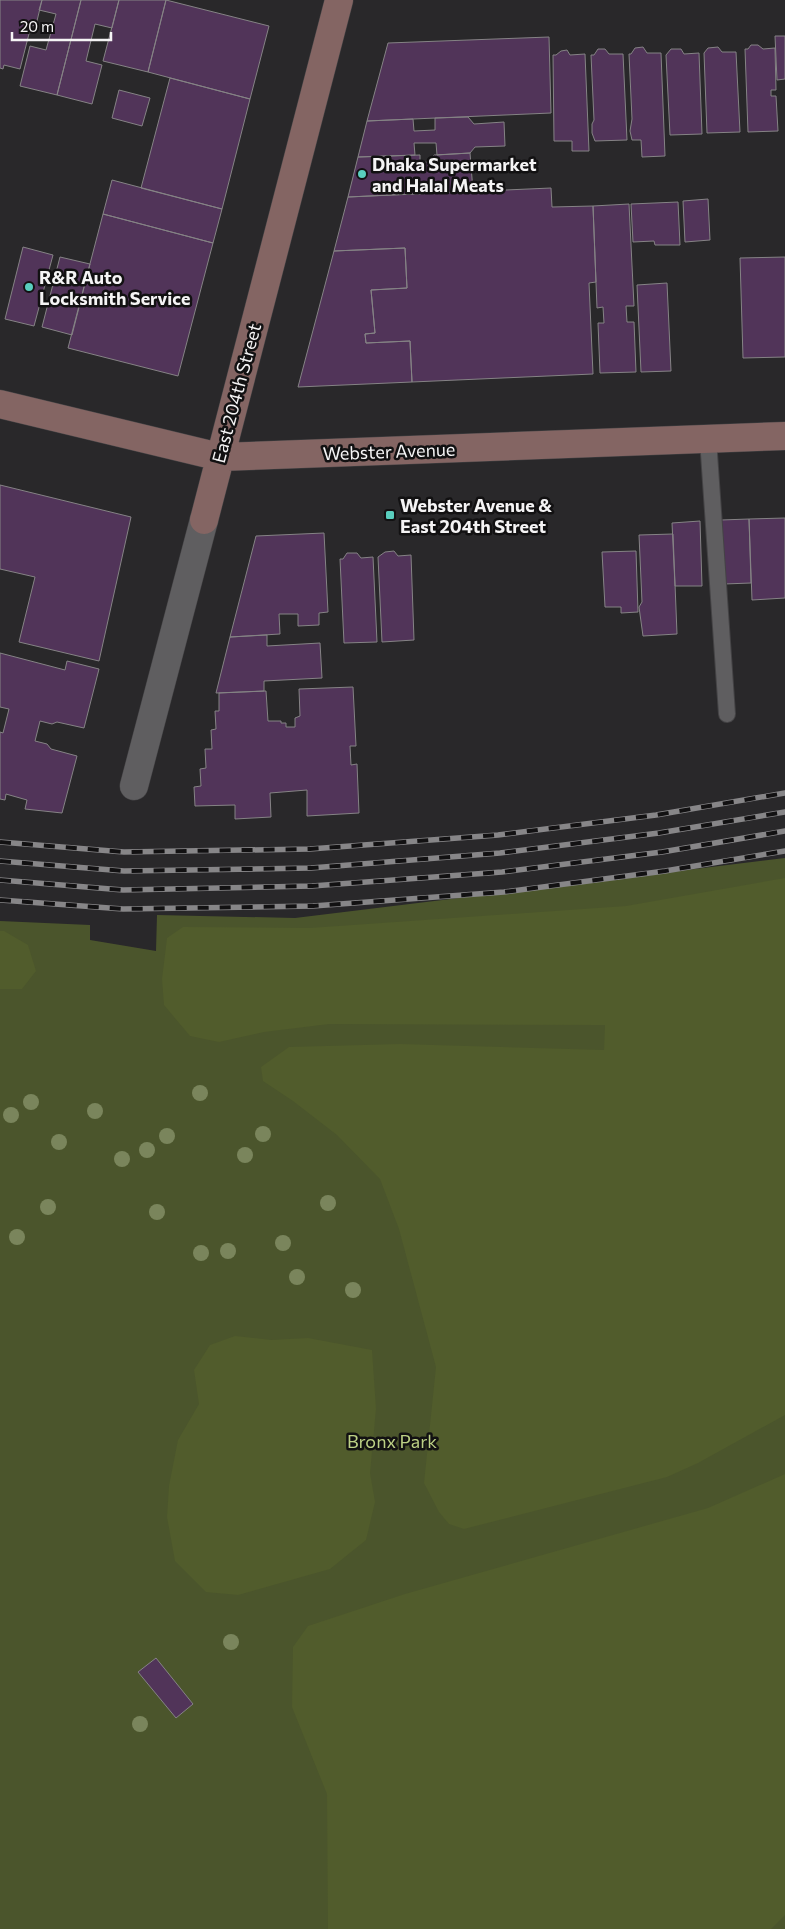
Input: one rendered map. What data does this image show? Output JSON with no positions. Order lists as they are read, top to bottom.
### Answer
{
  "streets": {
    "main road": ["East 204th Street", "Webster Avenue"]
  },
  "crossings": [
    ["East 204th Street", "Webster Avenue"]
  ],
  "parks": ["Bronx Park"],
  "places": {
    "other": ["Dhaka Supermarket and Halal Meats", "R&R Auto Locksmith Service"],
    "transit": ["Webster Avenue & East 204th Street"]
  },
  "scale_bar": "20 m"
}
